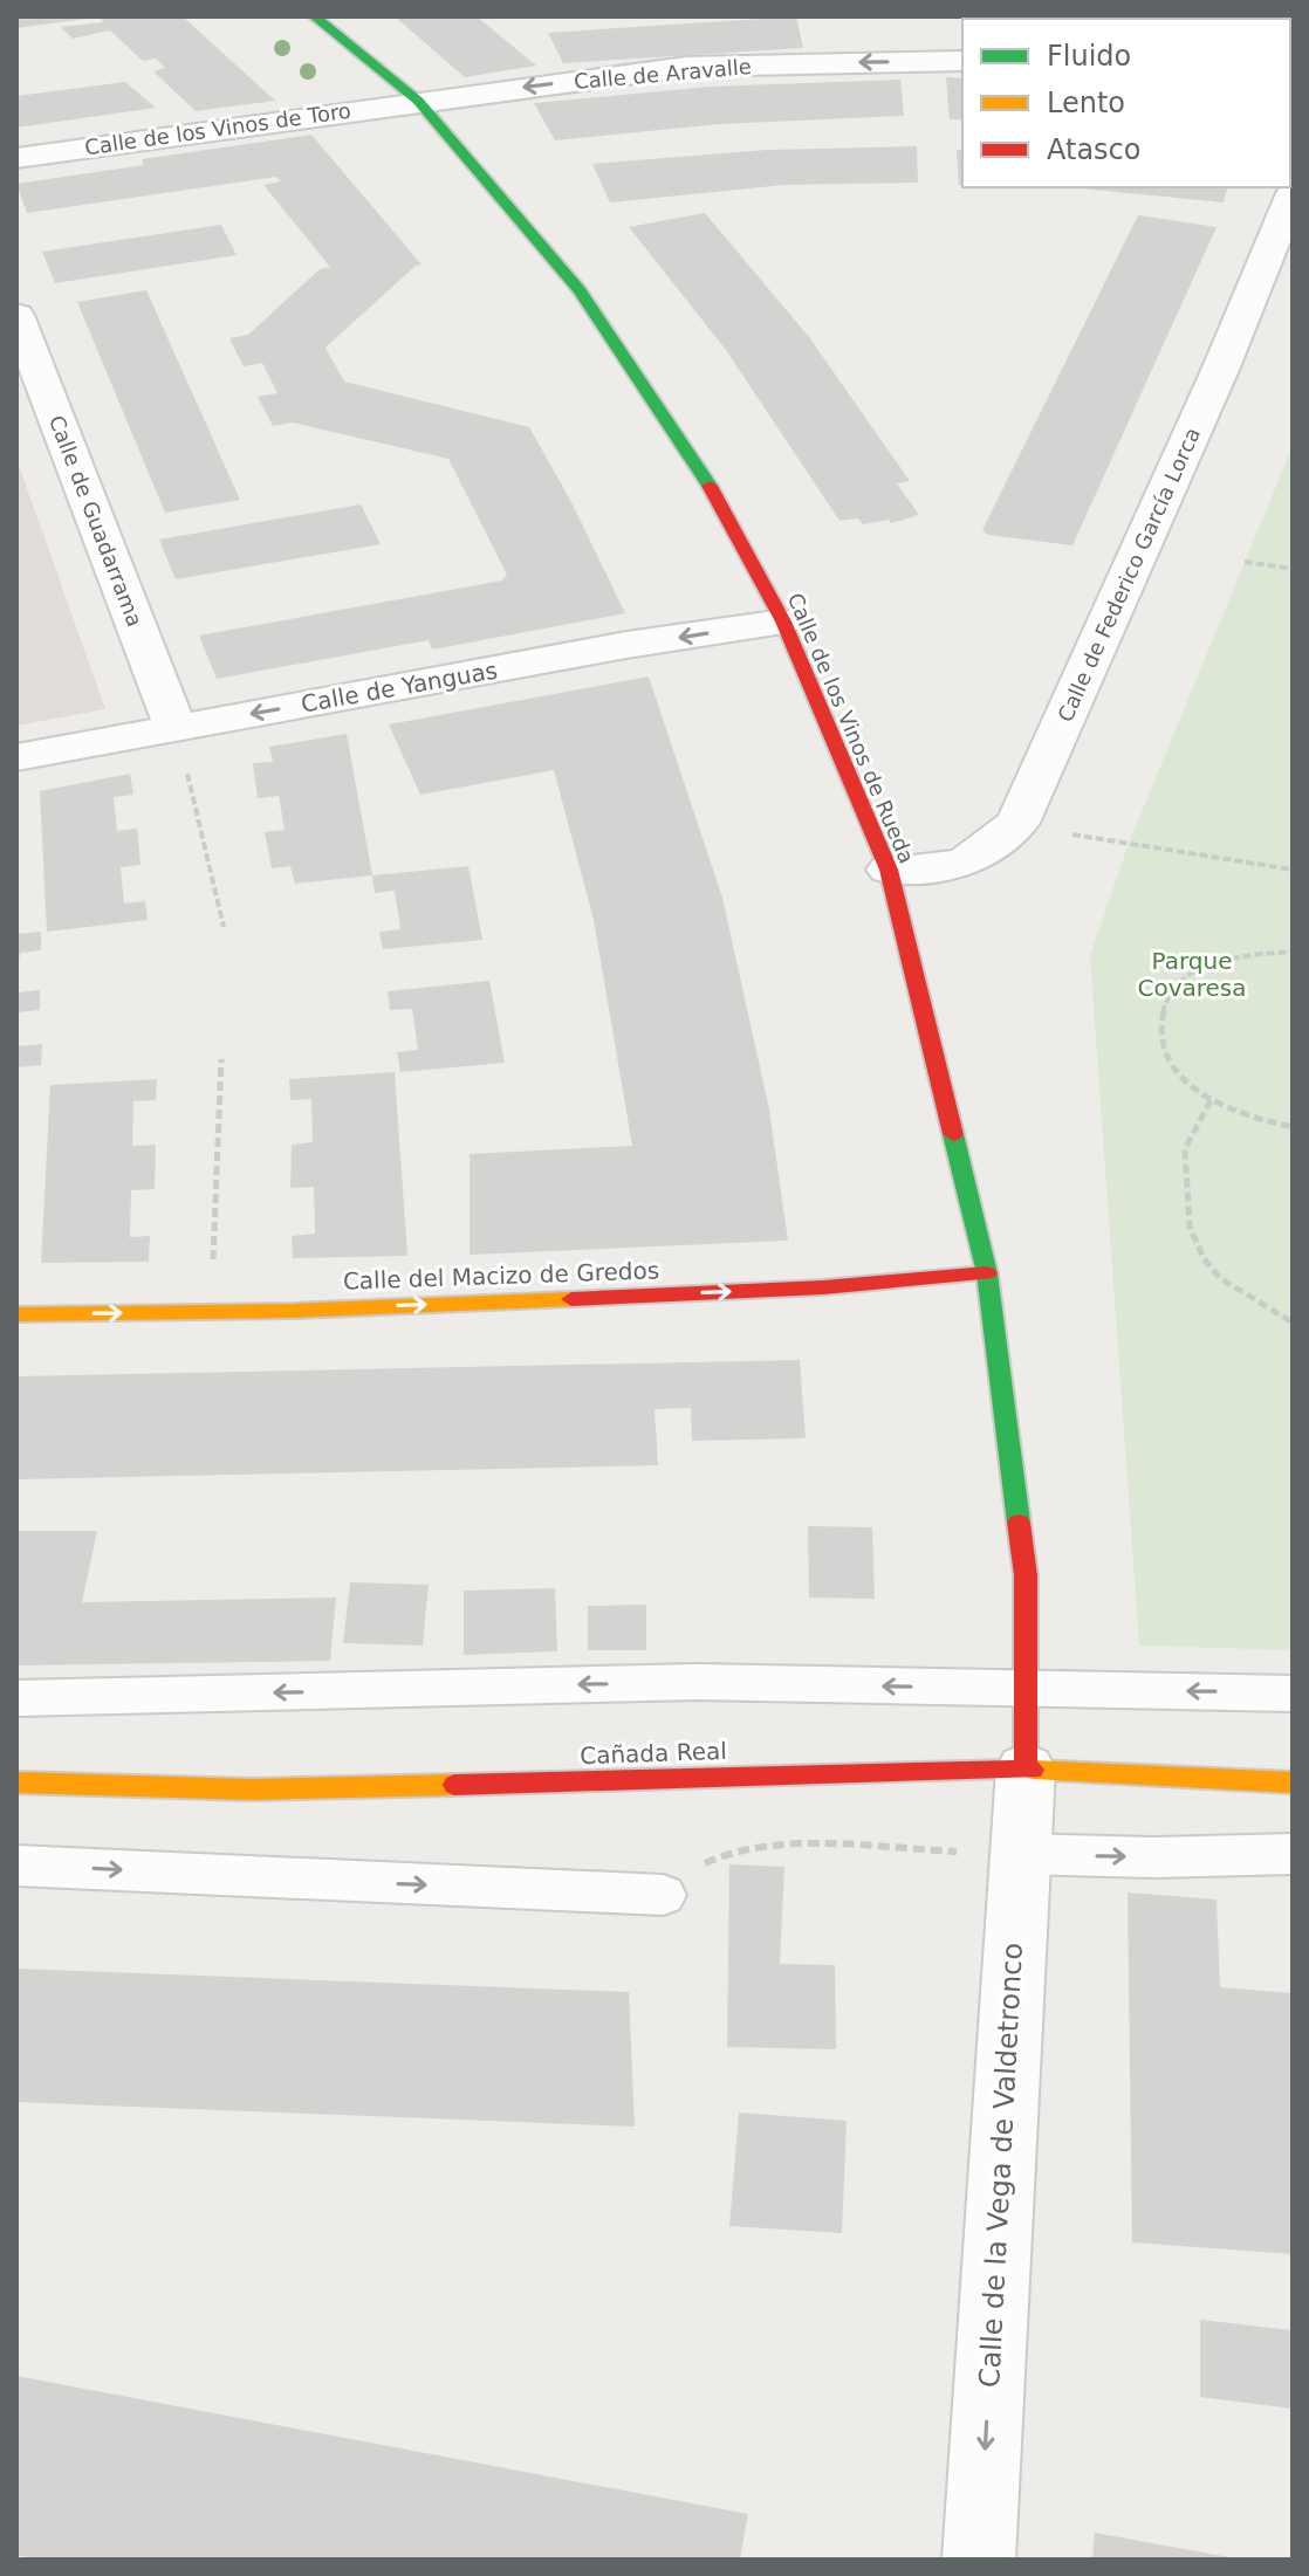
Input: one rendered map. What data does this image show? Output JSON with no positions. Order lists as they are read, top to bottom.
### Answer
{
  "streets": {
    "street": [
      "Calle de Aravalle",
      "Calle de los Vinos de Toro",
      "Calle de Guadarrama",
      "Calle de Federico García Lorca",
      "Calle de Yanguas",
      "Calle de los Vinos de Rueda",
      "Calle del Macizo de Gredos",
      "Cañada Real",
      "Calle de la Vega de Valdetronco"
    ]
  },
  "crossings": [
    ["Calle de Aravalle", "Calle de los Vinos de Toro"],
    ["Calle de Aravalle", "Calle de los Vinos de Rueda"],
    ["Calle de los Vinos de Toro", "Calle de los Vinos de Rueda"],
    ["Calle de Guadarrama", "Calle de Yanguas"],
    ["Calle de Federico García Lorca", "Calle de los Vinos de Rueda"],
    ["Calle de Yanguas", "Calle de los Vinos de Rueda"],
    ["Calle de los Vinos de Rueda", "Calle del Macizo de Gredos"],
    ["Cañada Real", "Calle de la Vega de Valdetronco"]
  ],
  "one_way": [
    "Calle de Aravalle",
    "Calle de Yanguas",
    "Calle del Macizo de Gredos",
    "Calle de la Vega de Valdetronco"
  ],
  "parks": ["Parque Covaresa"],
  "legend": ["Fluido", "Lento", "Atasco"]
}
